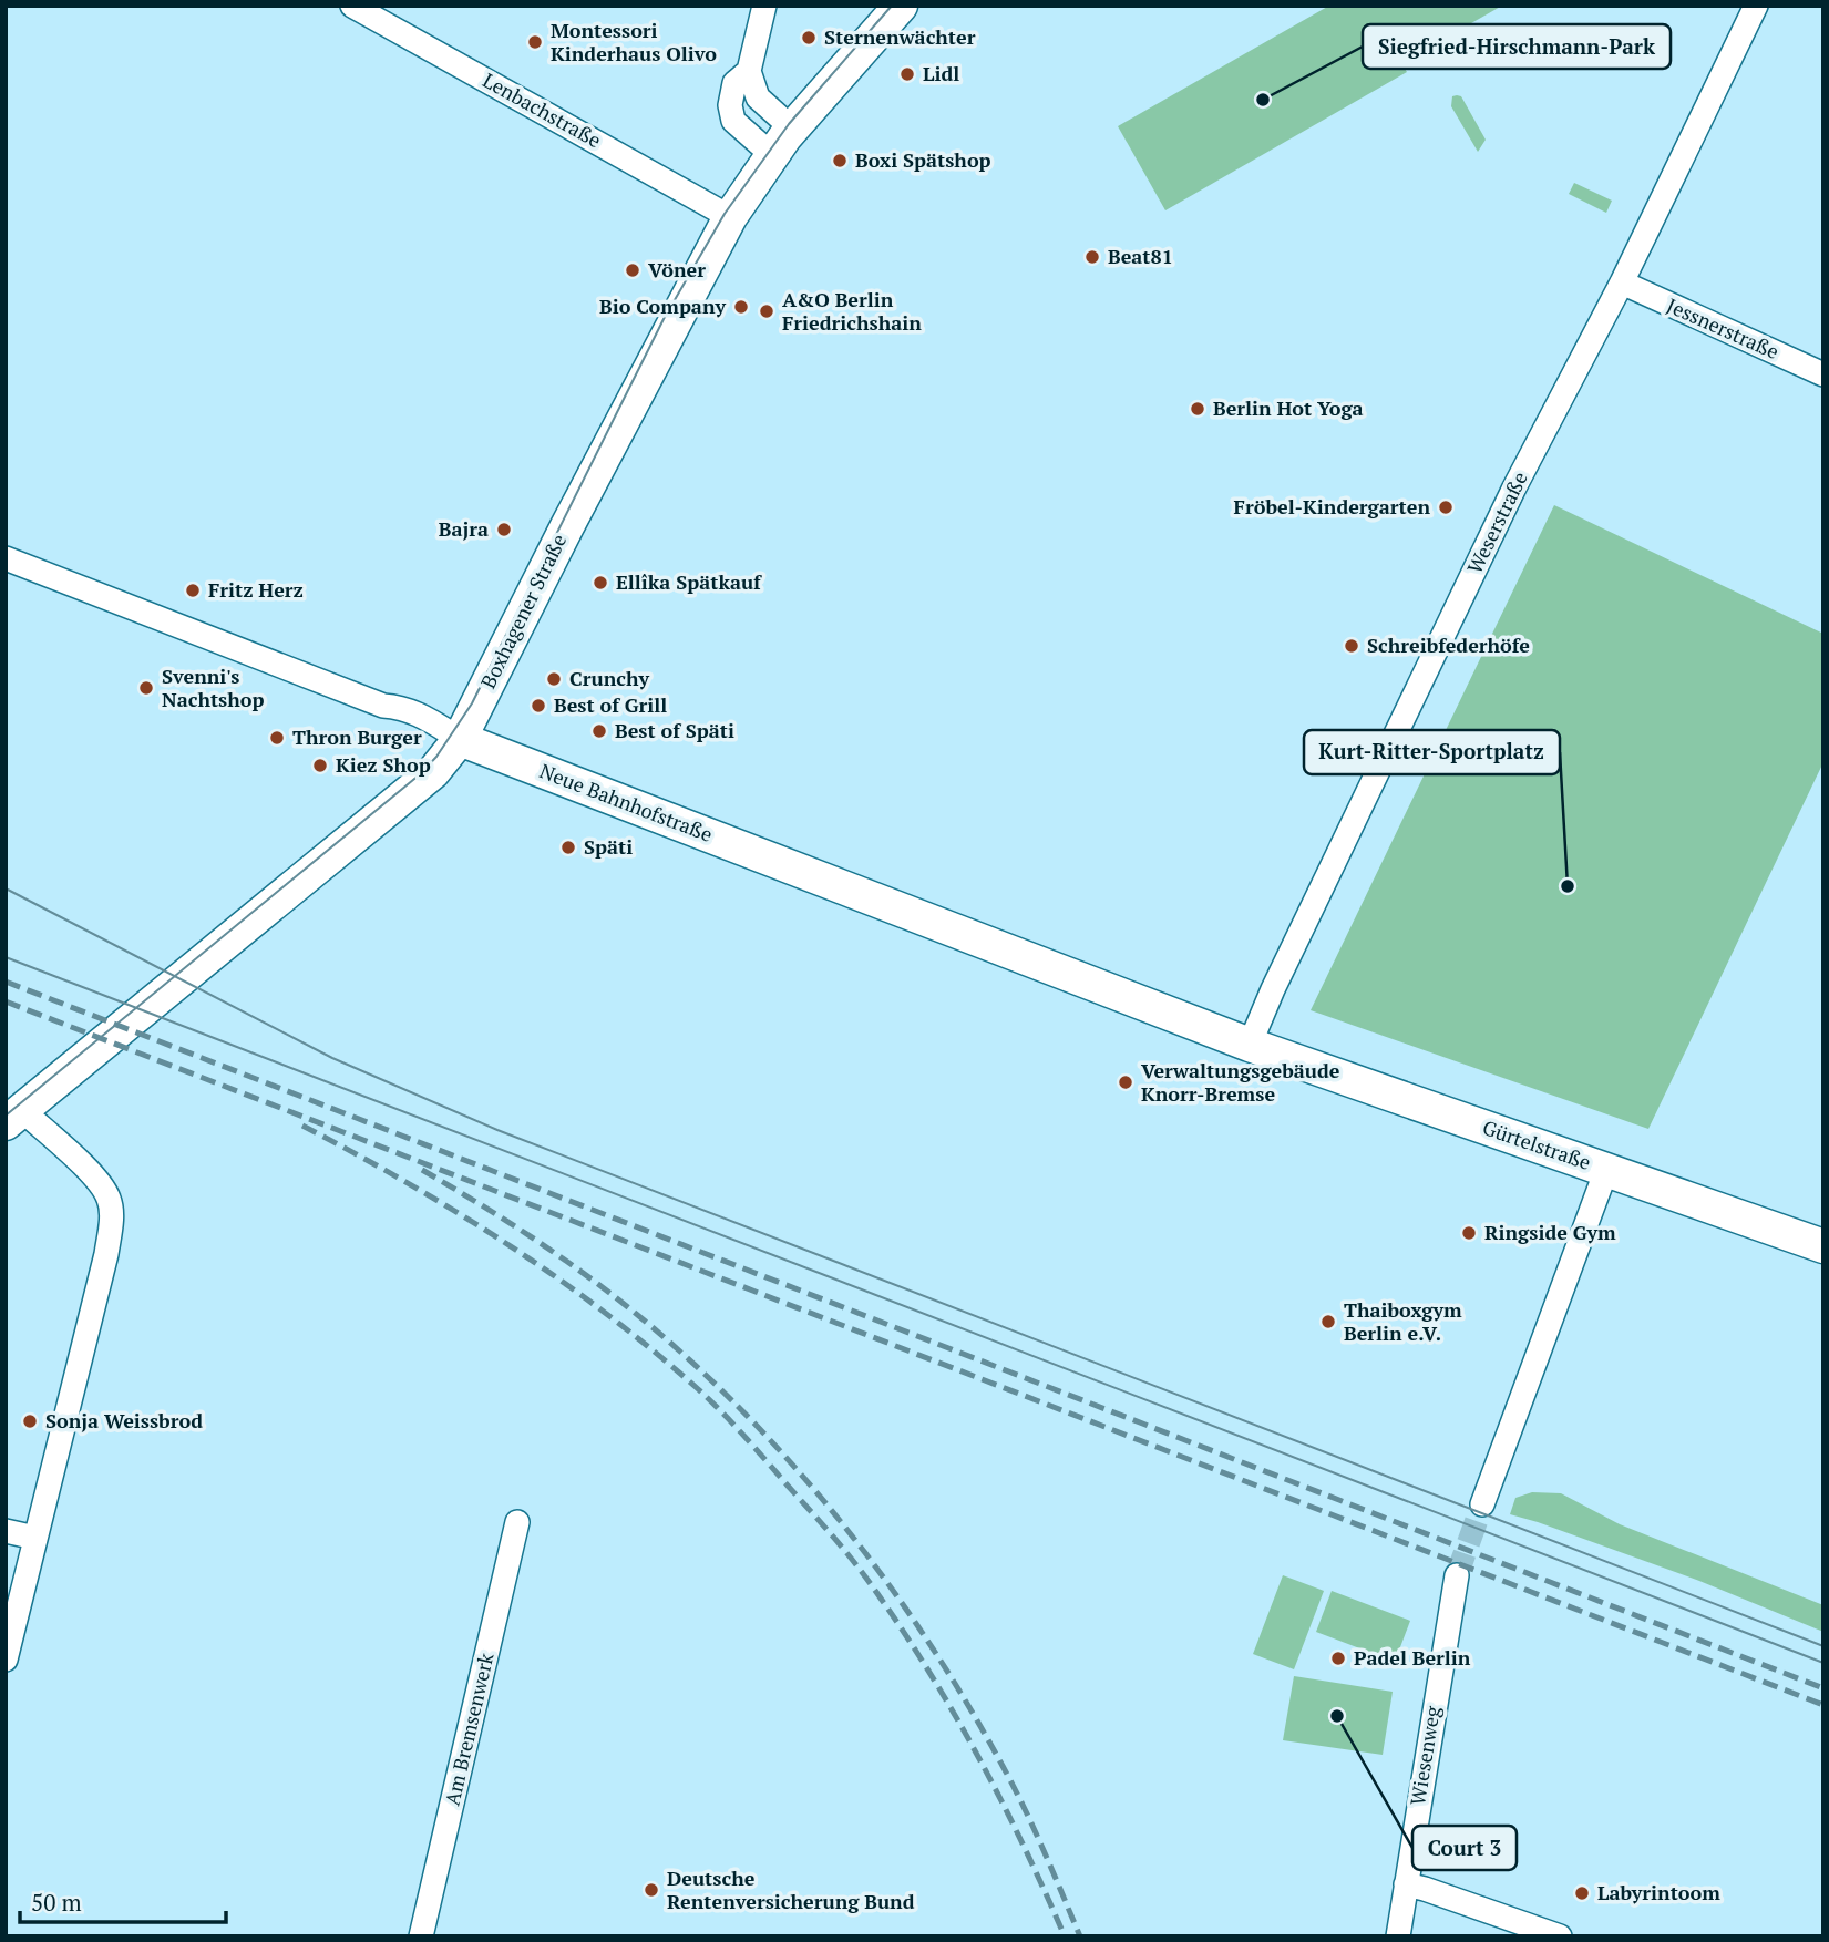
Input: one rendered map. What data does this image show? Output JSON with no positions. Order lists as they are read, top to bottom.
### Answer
{
  "streets": {
    "main road": ["Boxhagener Straße", "Neue Bahnhofstraße", "Gürtelstraße"],
    "street": [
      "Lenbachstraße",
      "Jessnerstraße",
      "Weserstraße",
      "Am Bremsenwerk",
      "Wiesenweg"
    ]
  },
  "crossings": [
    ["Lenbachstraße", "Boxhagener Straße"],
    ["Jessnerstraße", "Weserstraße"],
    ["Weserstraße", "Neue Bahnhofstraße"],
    ["Weserstraße", "Gürtelstraße"],
    ["Boxhagener Straße", "Neue Bahnhofstraße"],
    ["Neue Bahnhofstraße", "Gürtelstraße"]
  ],
  "places": [
    "Sternenwächter",
    "Montessori Kinderhaus Olivo",
    "Lidl",
    "Siegfried-Hirschmann-Park",
    "Boxi Spätshop",
    "Beat81",
    "Vöner",
    "Bio Company",
    "A&O Berlin Friedrichshain",
    "Berlin Hot Yoga",
    "Fröbel-Kindergarten",
    "Bajra",
    "Ellîka Spätkauf",
    "Fritz Herz",
    "Schreibfederhöfe",
    "Crunchy",
    "Svenni's Nachtshop",
    "Best of Grill",
    "Best of Späti",
    "Thron Burger",
    "Kiez Shop",
    "Späti",
    "Kurt-Ritter-Sportplatz",
    "Verwaltungsgebäude Knorr-Bremse",
    "Ringside Gym",
    "Thaiboxgym Berlin e.V.",
    "Sonja Weissbrod",
    "Padel Berlin",
    "Court 3",
    "Deutsche Rentenversicherung Bund",
    "Labyrintoom"
  ],
  "scale_bar": "50 m"
}
